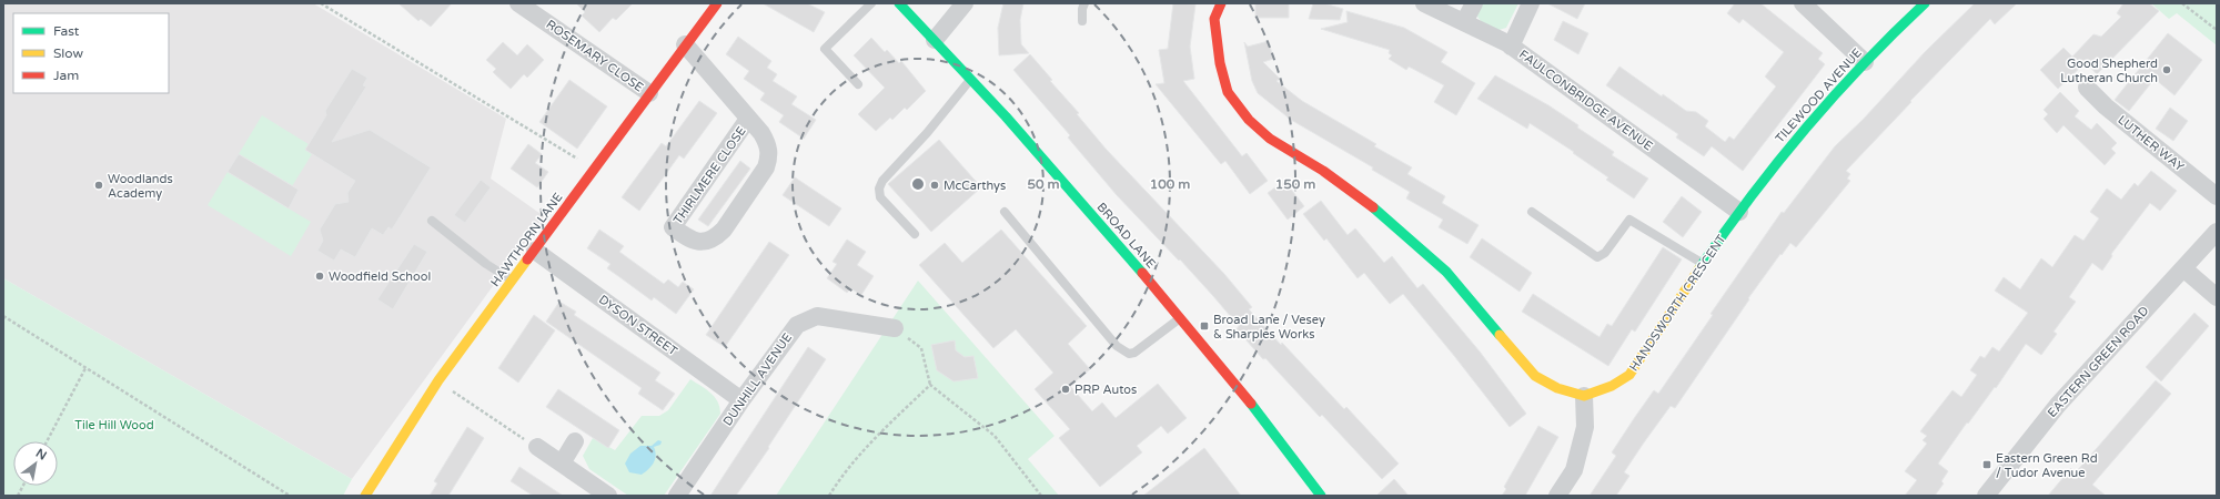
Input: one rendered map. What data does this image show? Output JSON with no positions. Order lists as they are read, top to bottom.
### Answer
{
  "streets": {
    "street": [
      "ROSEMARY CLOSE",
      "TILEWOOD AVENUE",
      "FAULCONBRIDGE AVENUE",
      "LUTHER WAY",
      "THIRLMERE CLOSE",
      "BROAD LANE",
      "HAWTHORN LANE",
      "HANDSWORTH CRESCENT",
      "DYSON STREET",
      "EASTERN GREEN ROAD",
      "DUNHILL AVENUE"
    ]
  },
  "crossings": [
    ["ROSEMARY CLOSE", "HAWTHORN LANE"],
    ["TILEWOOD AVENUE", "FAULCONBRIDGE AVENUE"],
    ["TILEWOOD AVENUE", "HANDSWORTH CRESCENT"],
    ["FAULCONBRIDGE AVENUE", "HANDSWORTH CRESCENT"],
    ["THIRLMERE CLOSE", "HAWTHORN LANE"],
    ["HAWTHORN LANE", "DYSON STREET"],
    ["DYSON STREET", "DUNHILL AVENUE"]
  ],
  "parks": ["Tile Hill Wood"],
  "places": {
    "other": [
      "Good Shepherd Lutheran Church",
      "Woodlands Academy",
      "McCarthys",
      "Woodfield School",
      "PRP Autos"
    ],
    "transit": ["Broad Lane / Vesey & Sharples Works", "Eastern Green Rd / Tudor Avenue"]
  },
  "legend": ["Fast", "Slow", "Jam"],
  "north": "top right",
  "rings": ["50 m", "100 m", "150 m"]
}
